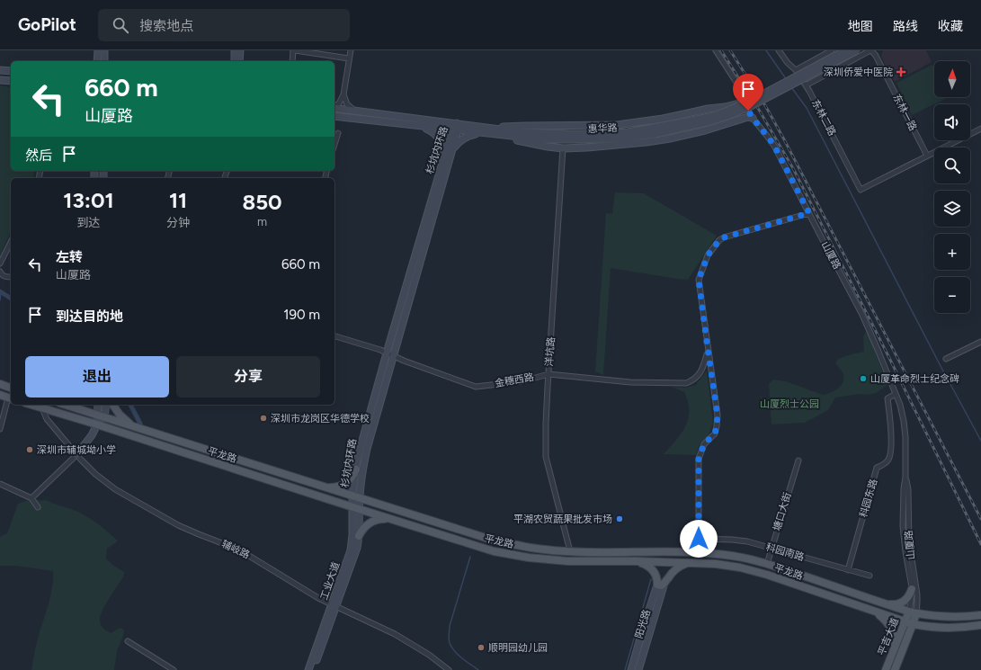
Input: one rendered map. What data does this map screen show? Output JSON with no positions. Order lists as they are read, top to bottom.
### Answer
{
  "streets": {
    "main road": ["平龙路", "平吉大道"],
    "street": [
      "东林一路",
      "东林二路",
      "惠华路",
      "杉坑内环路",
      "山厦路",
      "洋坑路",
      "金穗西路",
      "科园东路",
      "塘口大街",
      "辅岐路",
      "科园南路",
      "工业大道",
      "阳光路"
    ]
  },
  "crossings": [
    ["东林一路", "东林二路"],
    ["惠华路", "杉坑内环路"],
    ["杉坑内环路", "金穗西路"],
    ["杉坑内环路", "平龙路"],
    ["杉坑内环路", "工业大道"],
    ["山厦路", "平龙路"],
    ["山厦路", "科园东路"],
    ["山厦路", "平吉大道"],
    ["洋坑路", "金穗西路"],
    ["洋坑路", "平龙路"],
    ["金穗西路", "科园南路"],
    ["平龙路", "塘口大街"],
    ["平龙路", "辅岐路"],
    ["平龙路", "工业大道"],
    ["平龙路", "平吉大道"],
    ["科园东路", "科园南路"],
    ["塘口大街", "科园南路"],
    ["辅岐路", "工业大道"]
  ],
  "parks": ["山厦烈士公园"],
  "places": {
    "health": ["深圳侨爱中医院"],
    "other": [
      "山厦革命烈士纪念碑",
      "深圳市龙岗区华德学校",
      "深圳市辅城坳小学",
      "平湖农贸蔬果批发市场",
      "顺明园幼儿园"
    ]
  },
  "north": "top",
  "page": {
    "header": "GoPilot",
    "search": "搜索地点",
    "nav": ["地图", "路线", "收藏"],
    "map_buttons": ["+", "−"],
    "turn": ["660 m", "山厦路"],
    "then": "然后",
    "eta": [
      "13:01",
      "到达",
      "11",
      "分钟",
      "850",
      "m"
    ],
    "list": [
      {
        "name": "左转",
        "note": "山厦路",
        "value": "660 m"
      },
      {
        "name": "到达目的地",
        "value": "190 m"
      }
    ],
    "buttons": ["退出", "分享"]
  }
}
